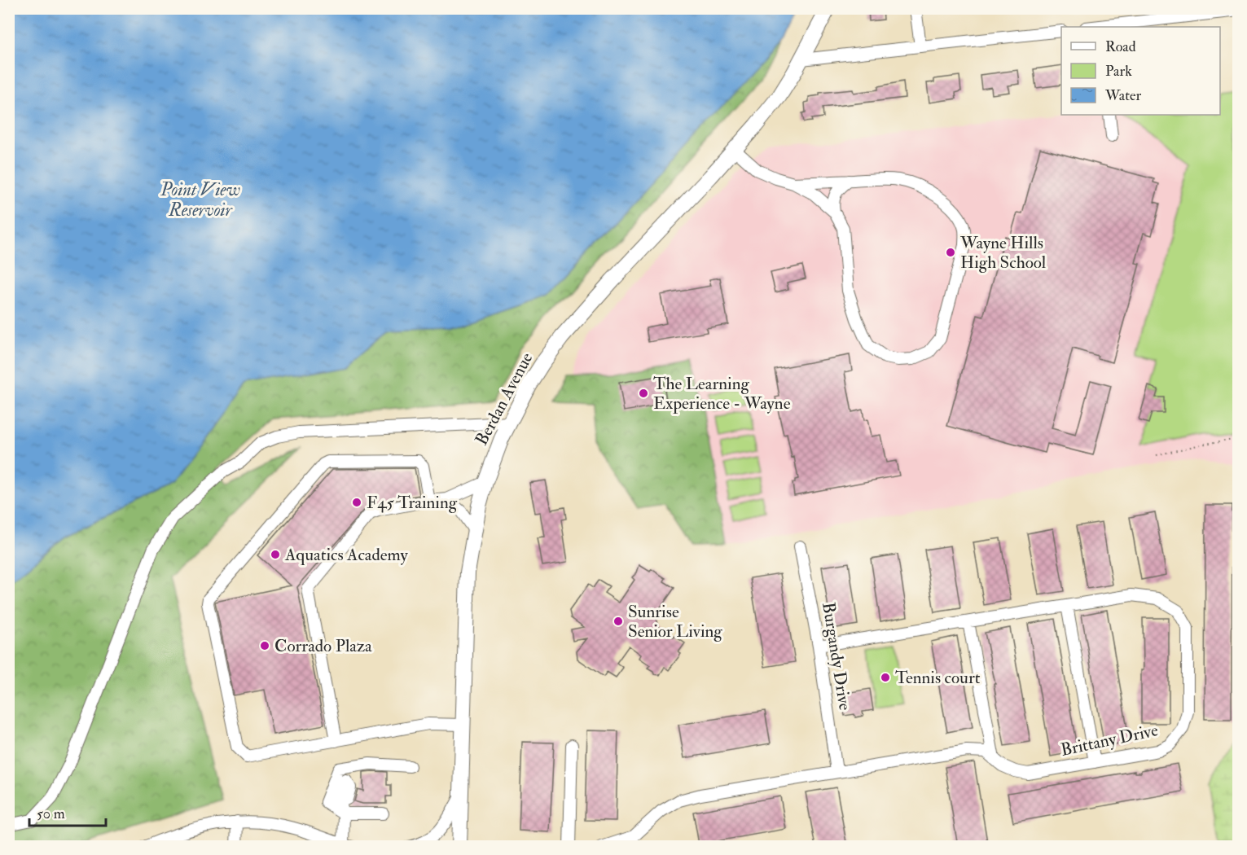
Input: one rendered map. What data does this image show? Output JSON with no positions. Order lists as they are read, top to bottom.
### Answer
{
  "streets": {
    "main road": ["Berdan Avenue"],
    "street": ["Burgandy Drive", "Brittany Drive"]
  },
  "crossings": [
    ["Burgandy Drive", "Brittany Drive"]
  ],
  "water": ["Point View Reservoir"],
  "places": [
    "Wayne Hills High School",
    "The Learning Experience - Wayne",
    "F45 Training",
    "Aquatics Academy",
    "Sunrise Senior Living",
    "Corrado Plaza",
    "Tennis court"
  ],
  "legend": ["Road", "Park", "Water"],
  "scale_bar": "50 m"
}
